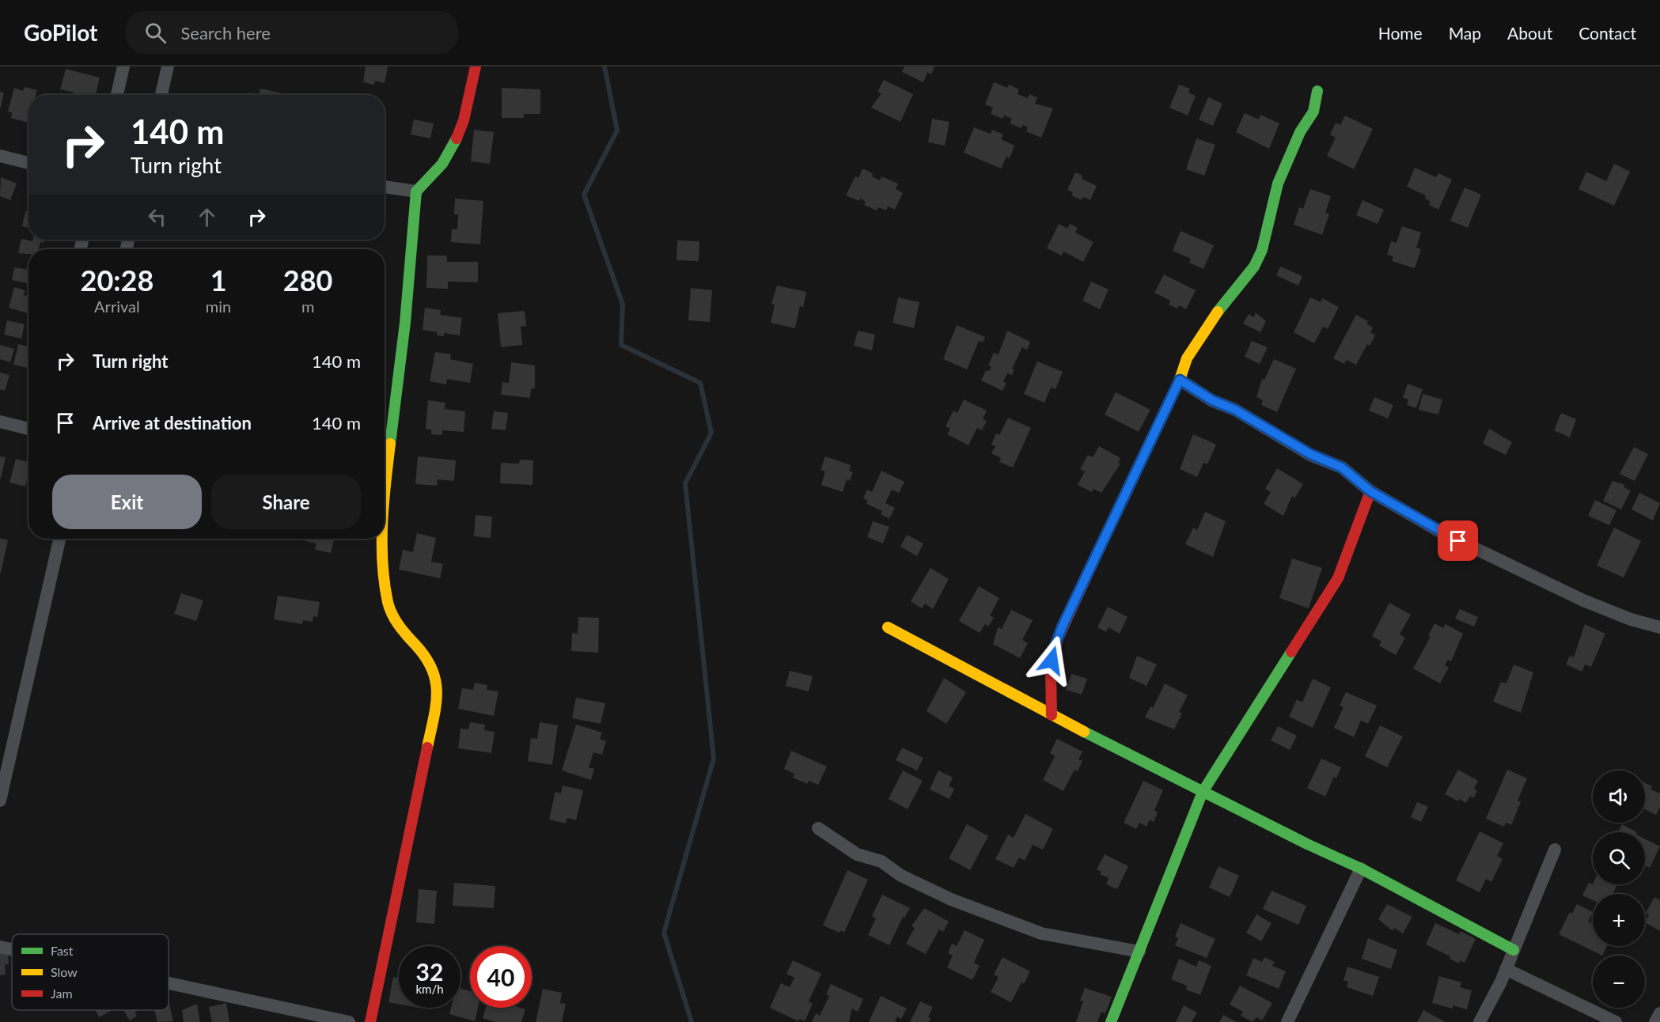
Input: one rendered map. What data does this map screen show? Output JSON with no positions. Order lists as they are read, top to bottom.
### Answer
{
  "legend": ["Fast", "Slow", "Jam"],
  "page": {
    "header": "GoPilot",
    "search": "Search here",
    "nav": [
      "Home",
      "Map",
      "About",
      "Contact"
    ],
    "turn": ["140 m", "Turn right"],
    "eta": [
      "20:28",
      "Arrival",
      "1",
      "min",
      "280",
      "m"
    ],
    "list": [
      {
        "name": "Turn right",
        "value": "140 m"
      },
      {
        "name": "Arrive at destination",
        "value": "140 m"
      }
    ],
    "buttons": ["Exit", "Share"],
    "map_buttons": ["+", "−"],
    "speed": "32 km/h",
    "limit": "40"
  }
}
